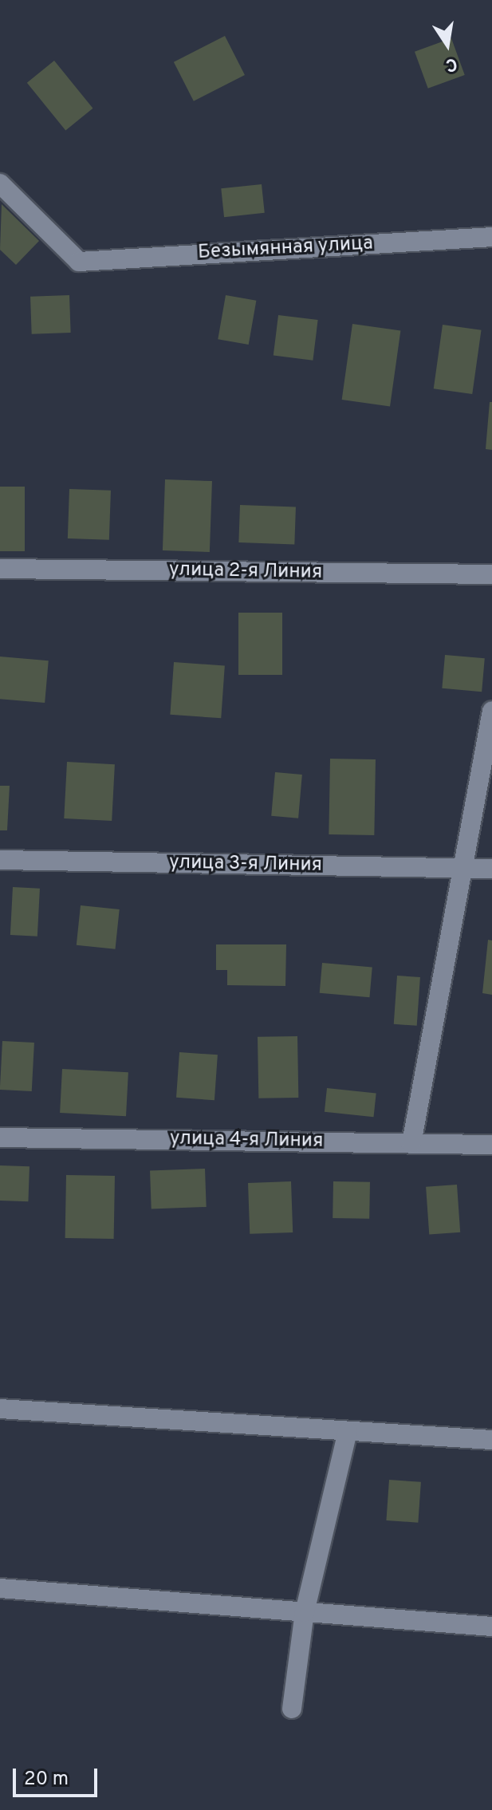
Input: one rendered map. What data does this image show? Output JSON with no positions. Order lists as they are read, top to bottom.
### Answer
{
  "streets": {
    "street": [
      "Безымянная улица",
      "улица 2-я Линия",
      "улица 3-я Линия",
      "улица 4-я Линия"
    ]
  },
  "scale_bar": "20 m",
  "north": "bottom"
}
